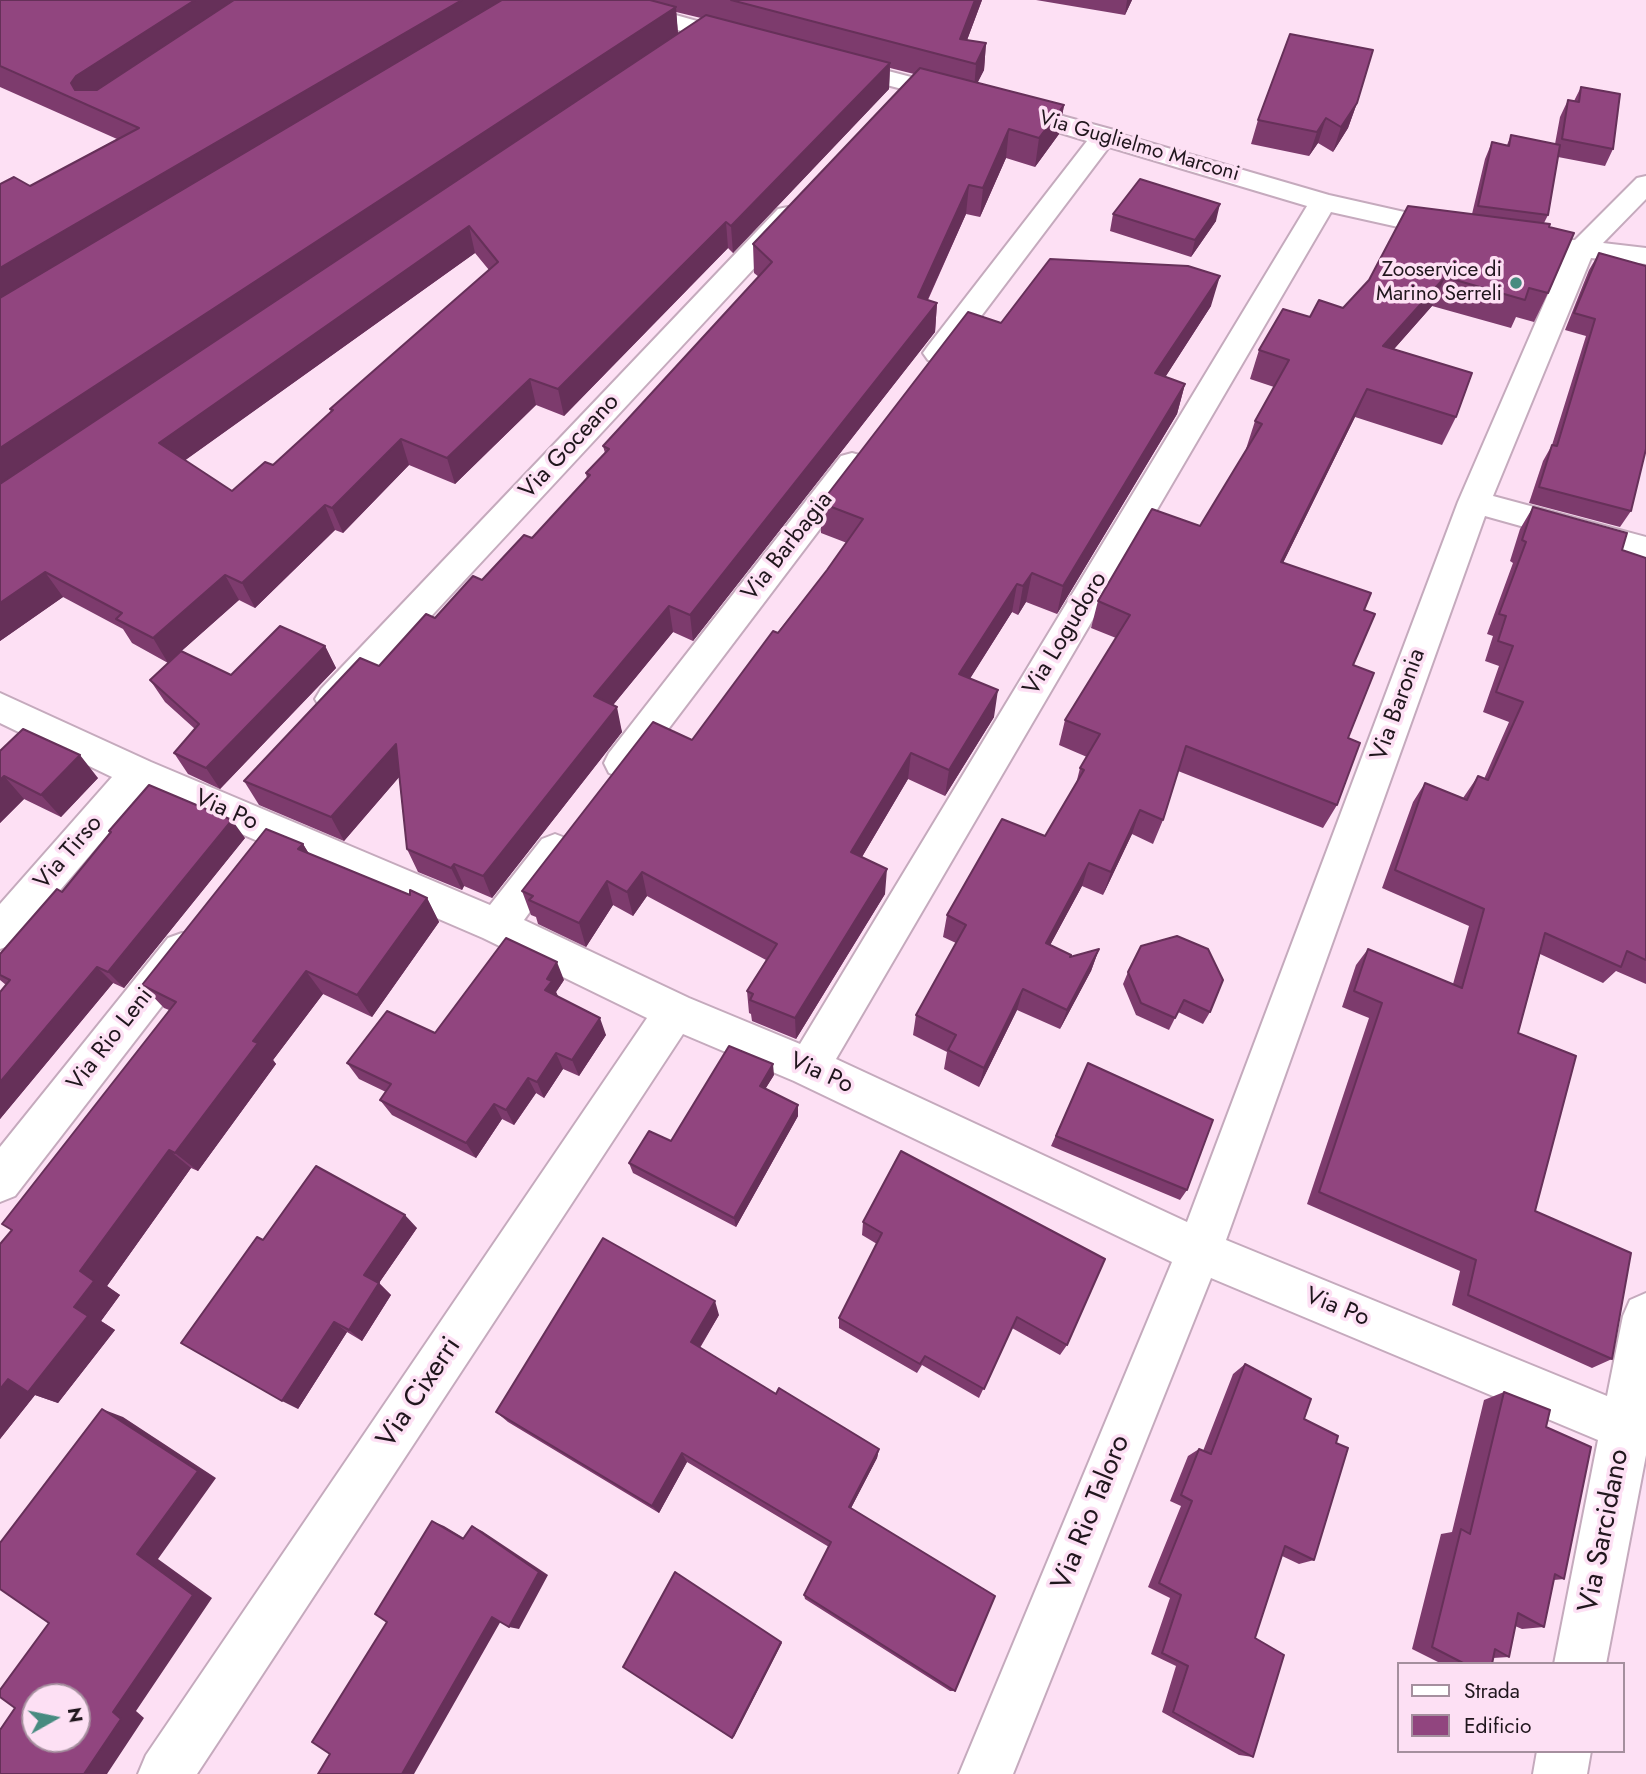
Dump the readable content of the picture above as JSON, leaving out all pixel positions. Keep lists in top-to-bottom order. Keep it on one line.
{"streets":{"street":["Via Guglielmo Marconi","Via Goceano","Via Barbagia","Via Logudoro","Via Baronia","Via Po","Via Tirso","Via Rio Leni","Via Cixerri","Via Rio Taloro","Via Sarcidano"]},"crossings":[["Via Guglielmo Marconi","Via Logudoro"],["Via Logudoro","Via Po"],["Via Baronia","Via Po"],["Via Baronia","Via Rio Taloro"],["Via Po","Via Tirso"],["Via Po","Via Cixerri"],["Via Po","Via Rio Taloro"],["Via Po","Via Sarcidano"]],"places":["Zooservice di Marino Serreli"],"legend":["Strada","Edificio"],"north":"right"}
